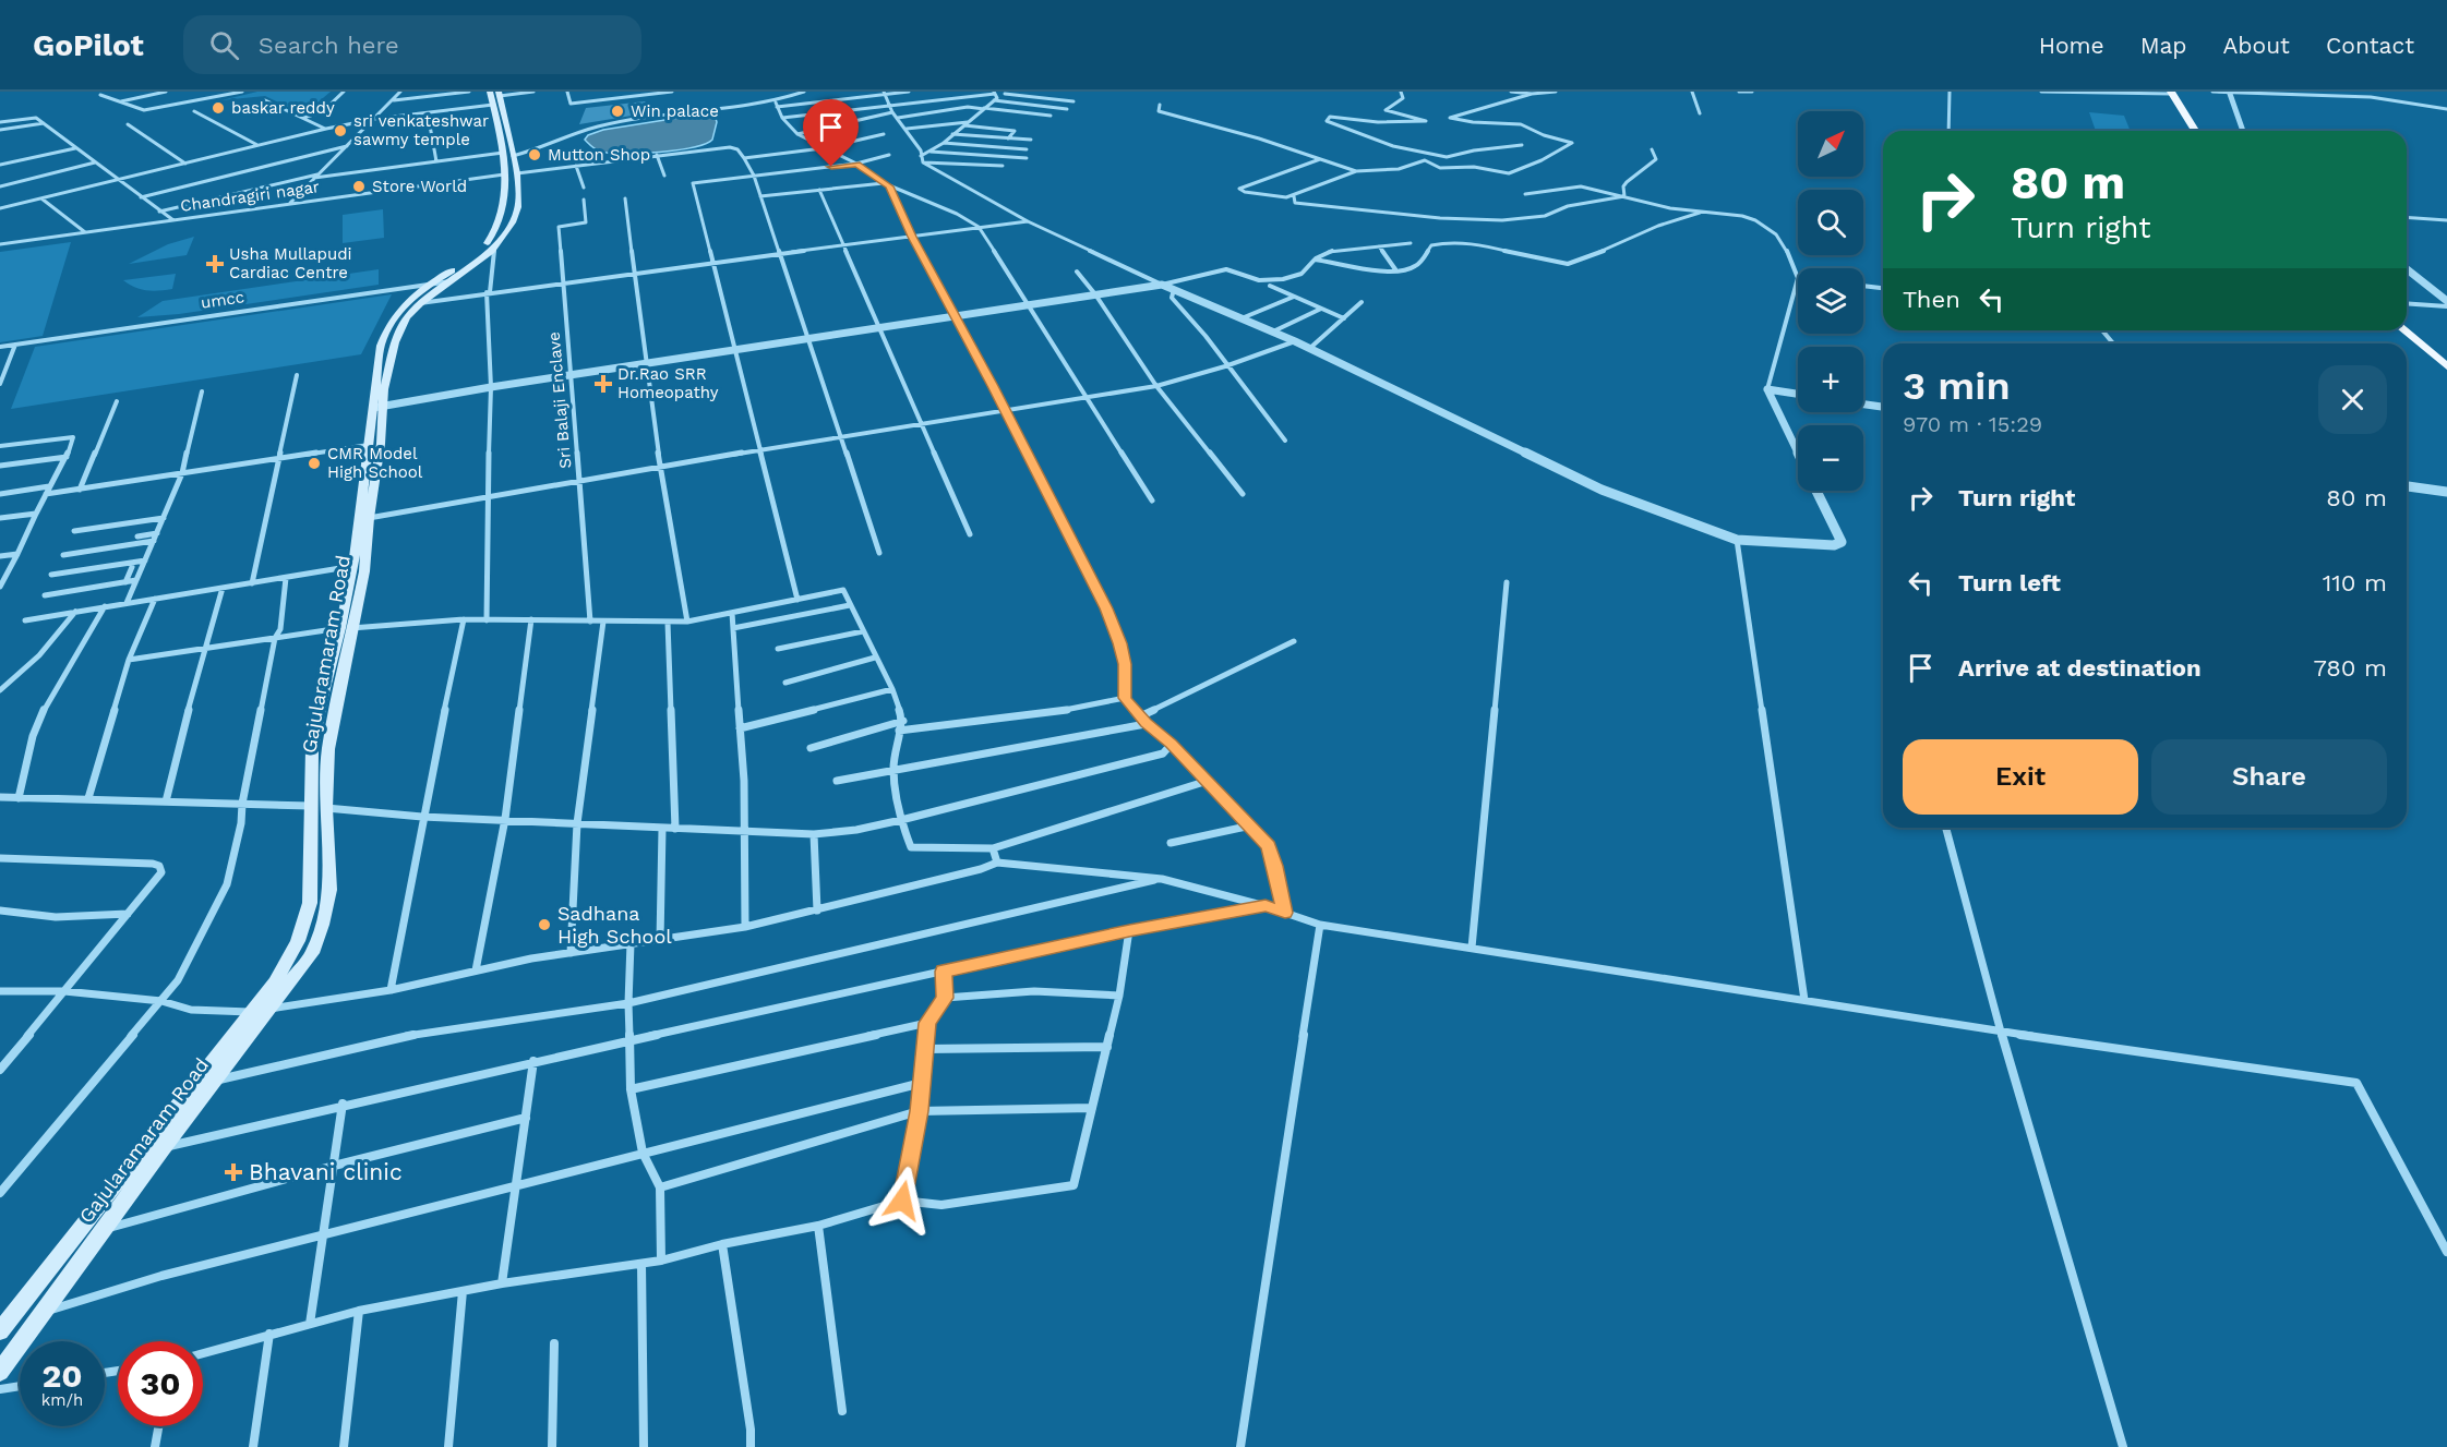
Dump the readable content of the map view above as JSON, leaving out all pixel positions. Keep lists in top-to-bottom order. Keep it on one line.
{"streets":{"main road":["Gajularamaram Road"],"street":["Chandragiri nagar","umcc","Sri Balaji Enclave"]},"crossings":[["Chandragiri nagar","Gajularamaram Road"],["umcc","Gajularamaram Road"]],"places":{"other":["baskar reddy","Win palace","sri venkateshwar sawmy temple","Mutton Shop","Store World","CMR Model High School","Sadhana High School"],"health":["Usha Mullapudi Cardiac Centre","Dr.Rao SRR Homeopathy","Bhavani clinic"]},"north":"top right","page":{"header":"GoPilot","search":"Search here","nav":["Home","Map","About","Contact"],"map_buttons":["+","−"],"turn":["80 m","Turn right"],"then":"Then","heading":["3 min","970 m · 15:29"],"list":[{"name":"Turn right","value":"80 m"},{"name":"Turn left","value":"110 m"},{"name":"Arrive at destination","value":"780 m"}],"buttons":["Exit","Share"],"speed":"20 km/h","limit":"30"}}
